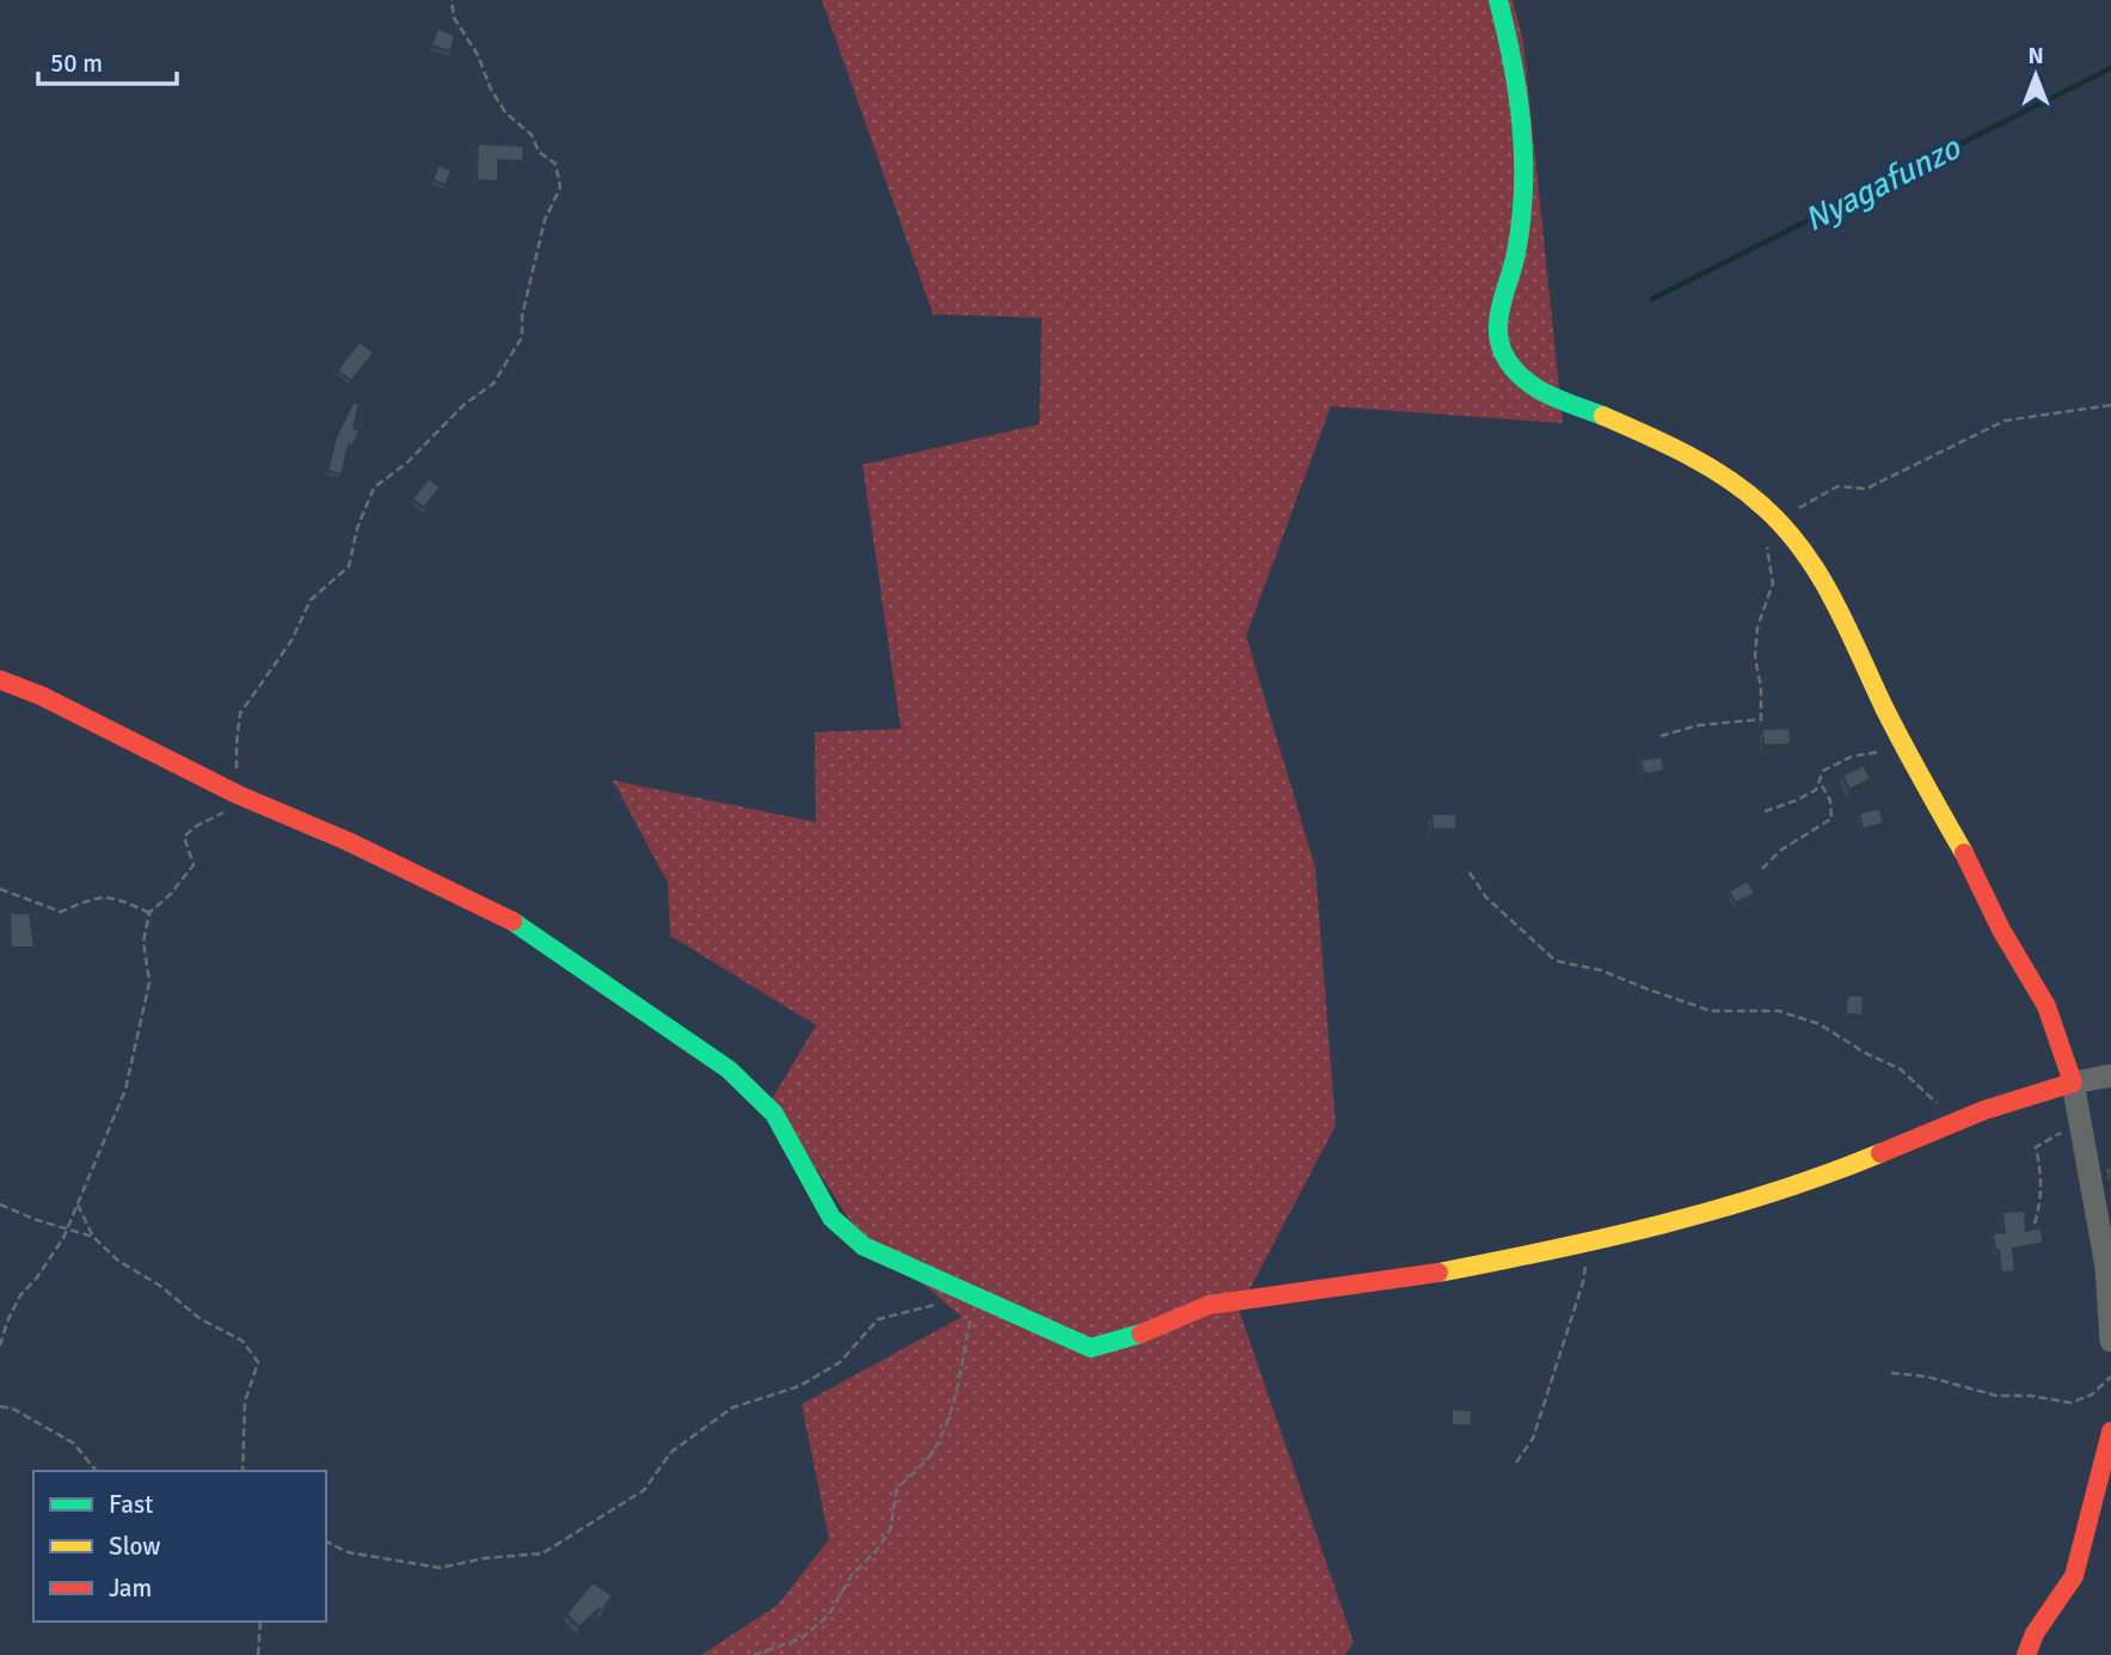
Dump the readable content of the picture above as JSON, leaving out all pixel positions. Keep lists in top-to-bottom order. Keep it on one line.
{"water":["Nyagafunzo"],"legend":["Fast","Slow","Jam"],"scale_bar":"50 m","north":"top"}
